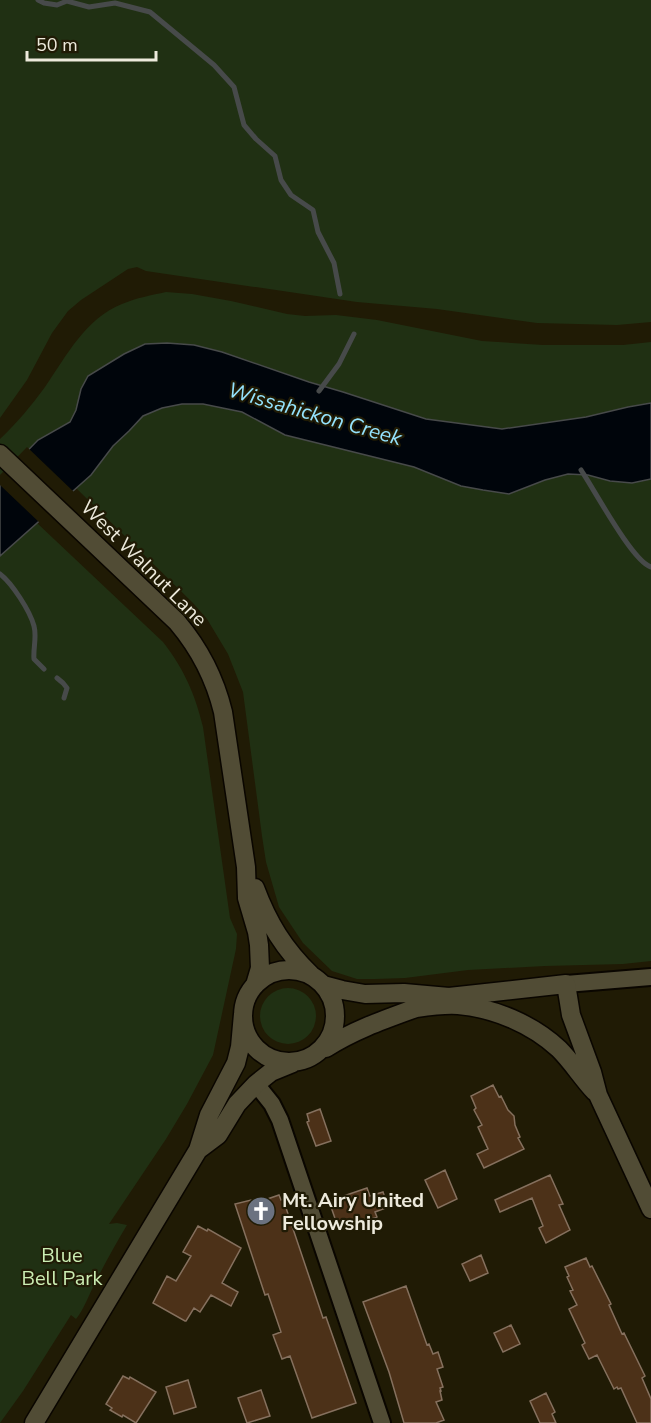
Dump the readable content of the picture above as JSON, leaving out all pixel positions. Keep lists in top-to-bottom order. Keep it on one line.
{"streets":{"street":["West Walnut Lane"]},"water":["Wissahickon Creek"],"parks":["Blue Bell Park"],"places":{"church":["Mt. Airy United Fellowship"]},"scale_bar":"50 m"}
